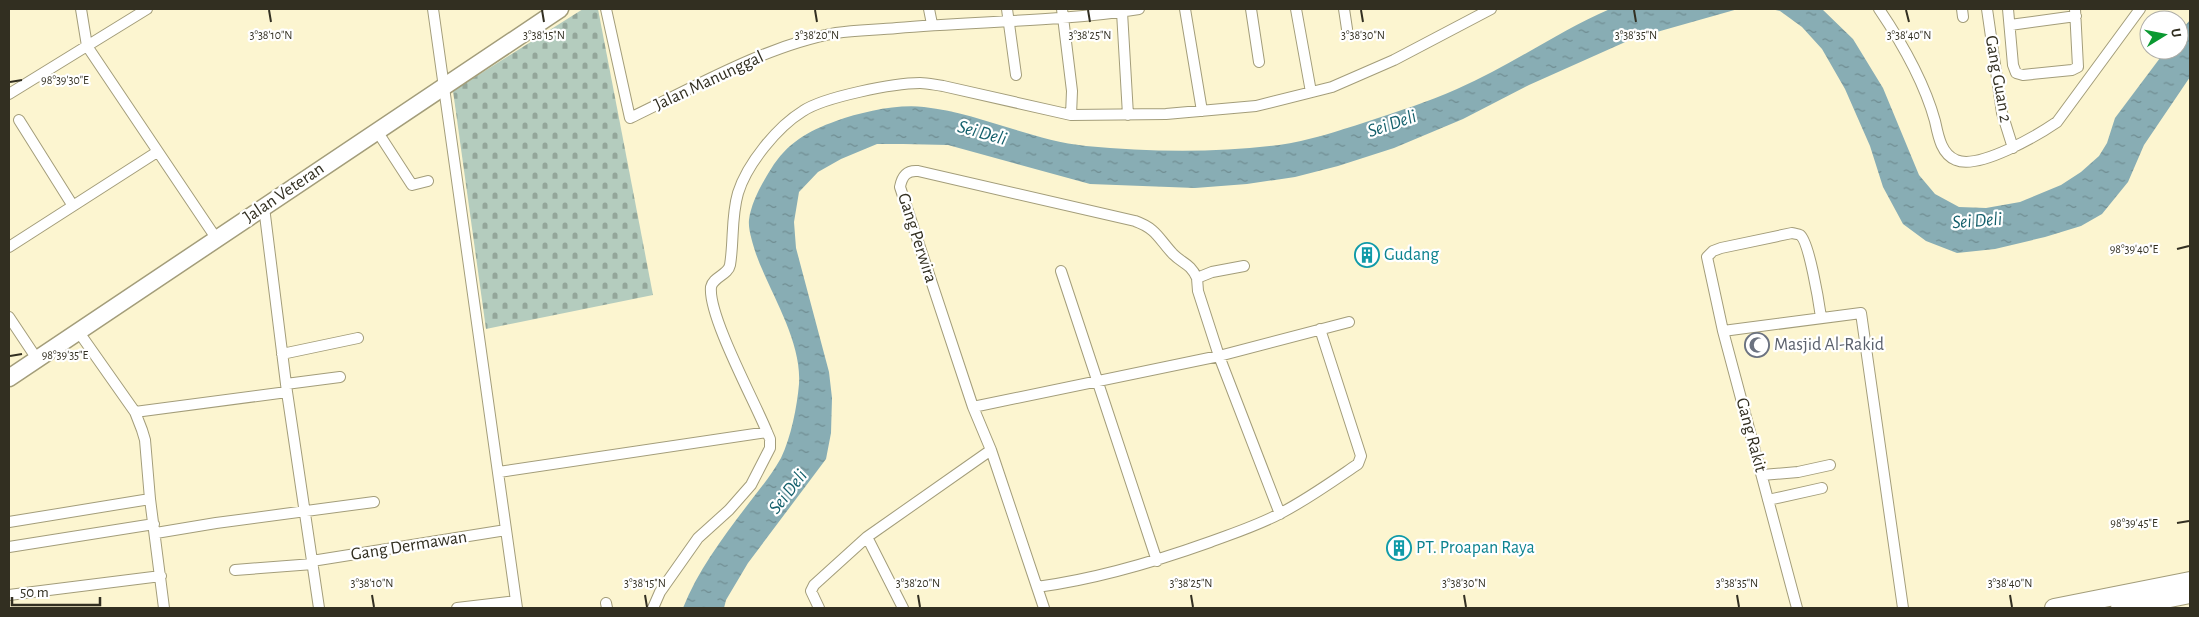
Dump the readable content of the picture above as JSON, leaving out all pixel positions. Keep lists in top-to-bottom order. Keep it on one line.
{"streets":{"main road":["Jalan Veteran"],"street":["Gang Guan 2","Jalan Manunggal","Gang Perwira","Gang Rakit","Gang Dermawan"]},"water":["Sei Deli"],"places":{"building":["Gudang","PT. Proapan Raya"],"mosque":["Masjid Al-Rakid"]},"scale_bar":"50 m","north":"right","coordinates":["3°38'25\"N","3°38'10\"N","3°38'15\"N","3°38'20\"N","3°38'30\"N","3°38'35\"N","3°38'40\"N","98°39'30\"E","98°39'40\"E","98°39'35\"E","98°39'45\"E"]}
